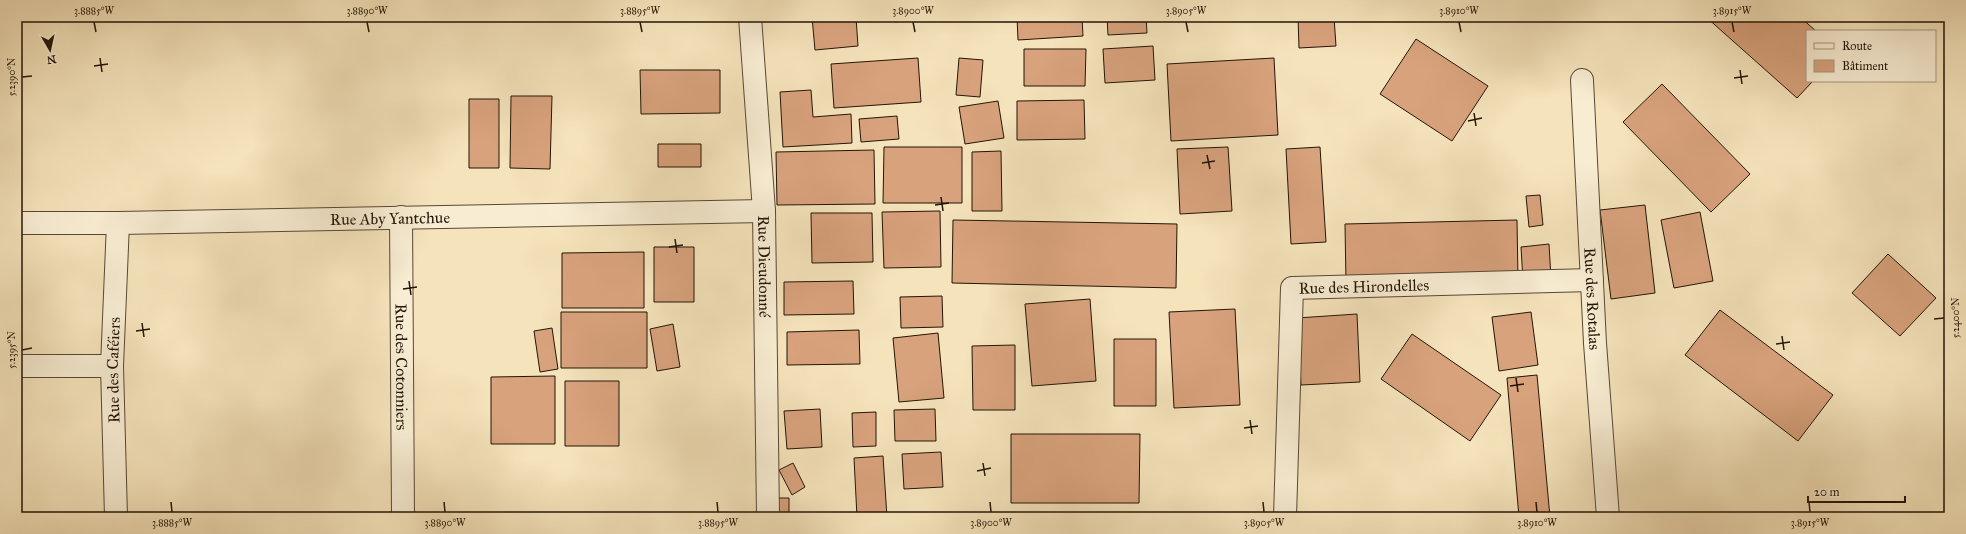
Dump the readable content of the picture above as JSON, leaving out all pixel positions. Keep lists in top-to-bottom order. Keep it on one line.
{"streets":{"street":["Rue Aby Yantchue","Rue Dieudonné","Rue des Hirondelles","Rue des Rotalas","Rue des Cotonniers","Rue des Caféiers"]},"crossings":[["Rue Aby Yantchue","Rue Dieudonné"],["Rue Aby Yantchue","Rue des Cotonniers"],["Rue Aby Yantchue","Rue des Caféiers"],["Rue des Hirondelles","Rue des Rotalas"]],"legend":["Route","Bâtiment"],"scale_bar":"20 m","north":"bottom","coordinates":["3.8885°W","3.8890°W","3.8895°W","3.8900°W","3.8905°W","3.8910°W","3.8915°W","5.2390°N","5.2400°N","5.2395°N"]}
